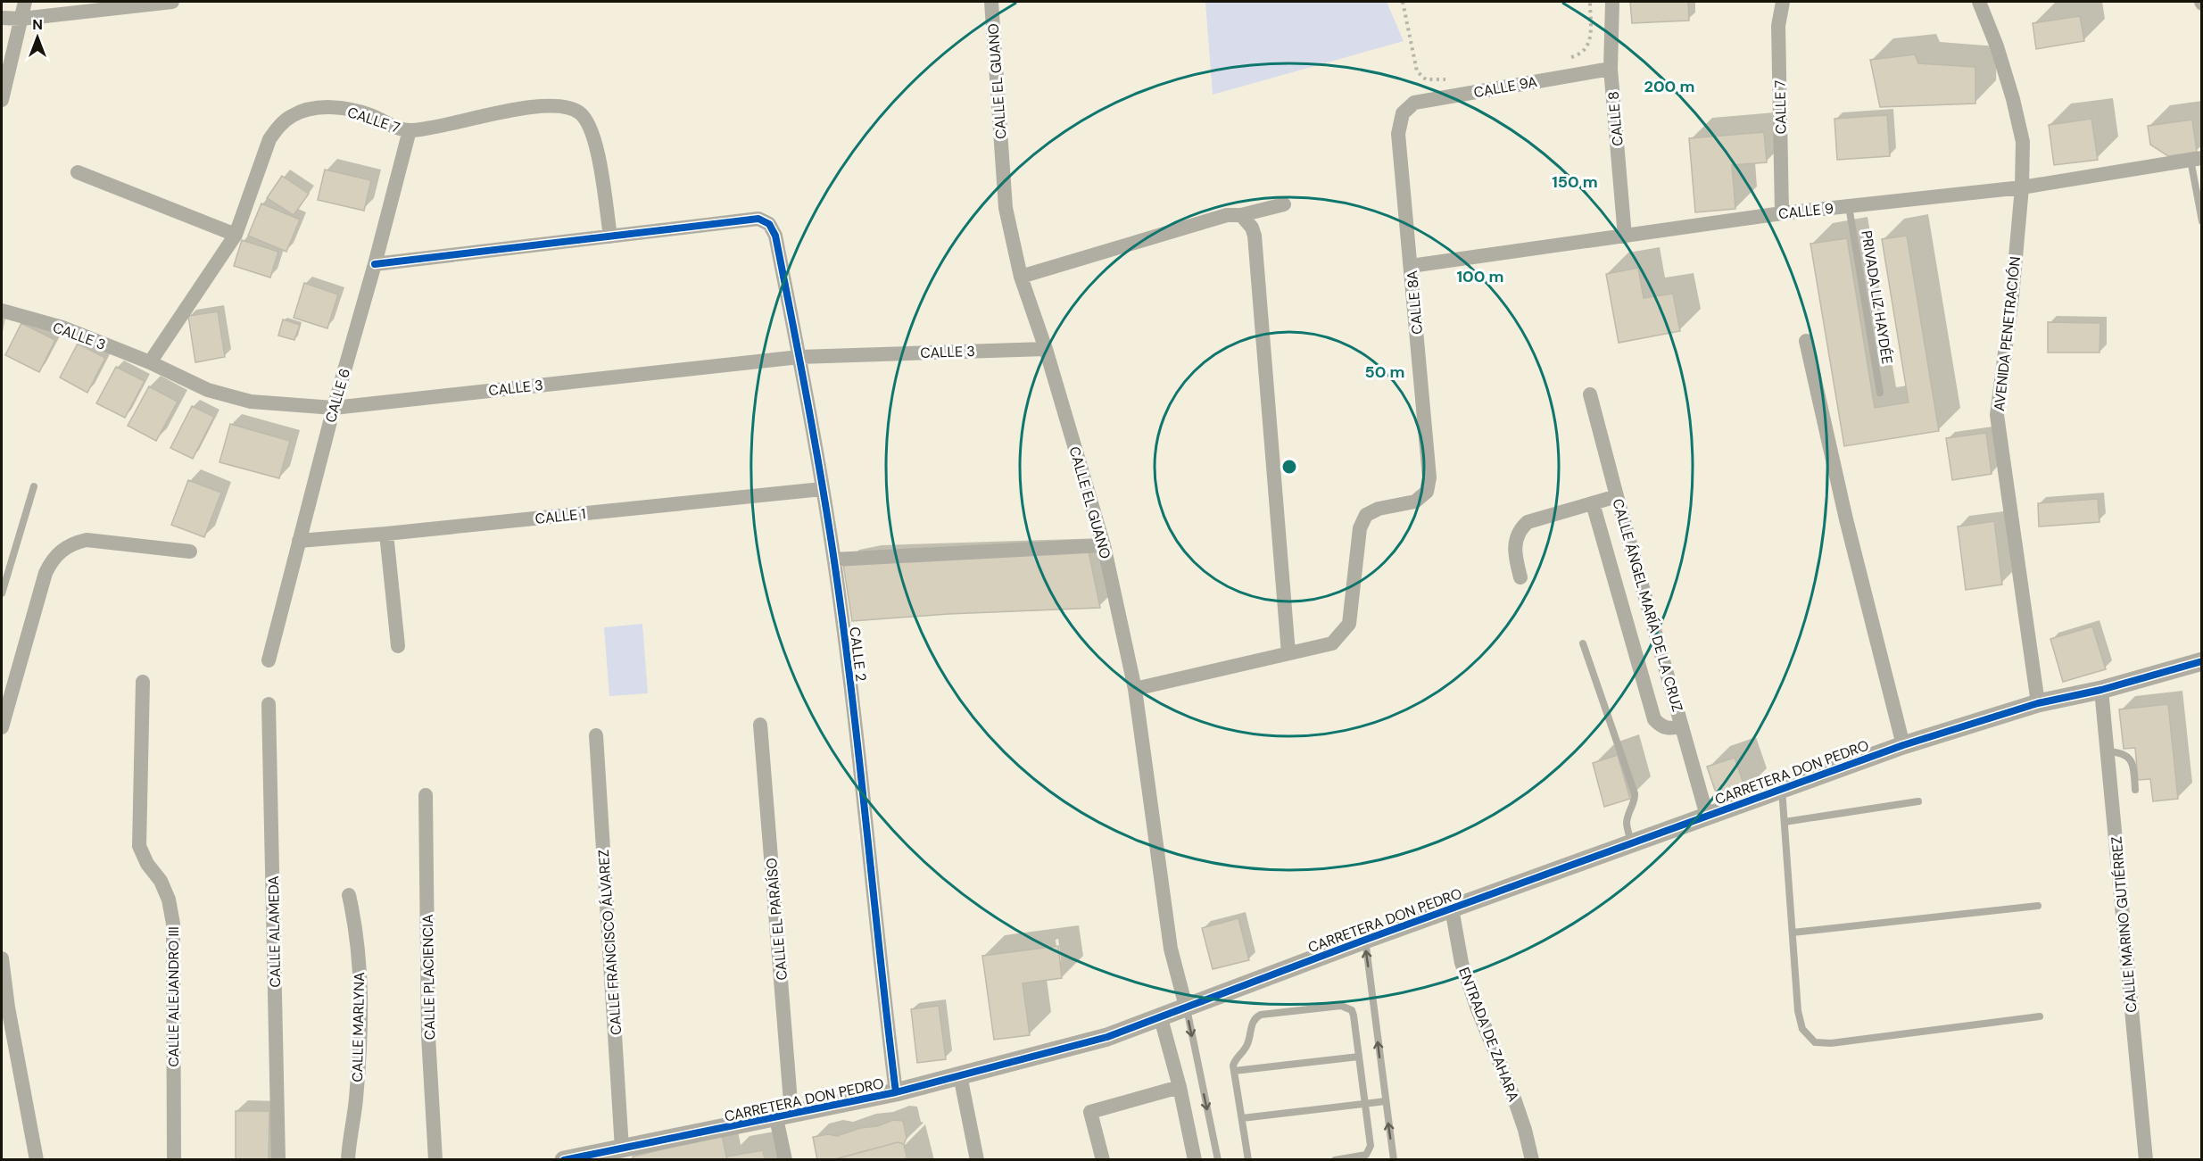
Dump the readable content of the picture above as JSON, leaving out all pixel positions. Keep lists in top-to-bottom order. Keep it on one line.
{"streets":{"street":["CALLE EL GUANO","CALLE 9A","CALLE 7","CALLE 8","CALLE 9","CALLE 8A","AVENIDA PENETRACIÓN","CALLE 3","CALLE 6","CALLE 1","CALLE ÁNGEL MARÍA DE LA CRUZ","CALLE 2","CARRETERA DON PEDRO","CALLE EL PARAÍSO","CALLE MARINO GUTIÉRREZ","CALLE ALAMEDA","CALLE FRANCISCO ÁLVAREZ","CALLE PLACIENCIA","CALLE ALEJANDRO III","CALLE MARLYNA","ENTRADA DE ZAHARA"],"lane":["PRIVADA LIZ HAYDÉE"]},"crossings":[["CALLE EL GUANO","CALLE 3"],["CALLE EL GUANO","CARRETERA DON PEDRO"],["CALLE 9A","CALLE 8"],["CALLE 9A","CALLE 8A"],["CALLE 7","CALLE 9"],["CALLE 7","CALLE 3"],["CALLE 7","CALLE 6"],["CALLE 7","CALLE 2"],["CALLE 8","CALLE 9"],["CALLE 9","PRIVADA LIZ HAYDÉE"],["CALLE 9","CALLE 8A"],["CALLE 9","AVENIDA PENETRACIÓN"],["AVENIDA PENETRACIÓN","CARRETERA DON PEDRO"],["CALLE 3","CALLE 6"],["CALLE 3","CALLE 2"],["CALLE 6","CALLE 1"],["CALLE 1","CALLE 2"],["CALLE ÁNGEL MARÍA DE LA CRUZ","CARRETERA DON PEDRO"],["CALLE 2","CARRETERA DON PEDRO"],["CARRETERA DON PEDRO","CALLE EL PARAÍSO"],["CARRETERA DON PEDRO","CALLE MARINO GUTIÉRREZ"],["CARRETERA DON PEDRO","CALLE FRANCISCO ÁLVAREZ"],["CARRETERA DON PEDRO","ENTRADA DE ZAHARA"]],"north":"top","rings":["200 m","150 m","100 m","50 m"]}
